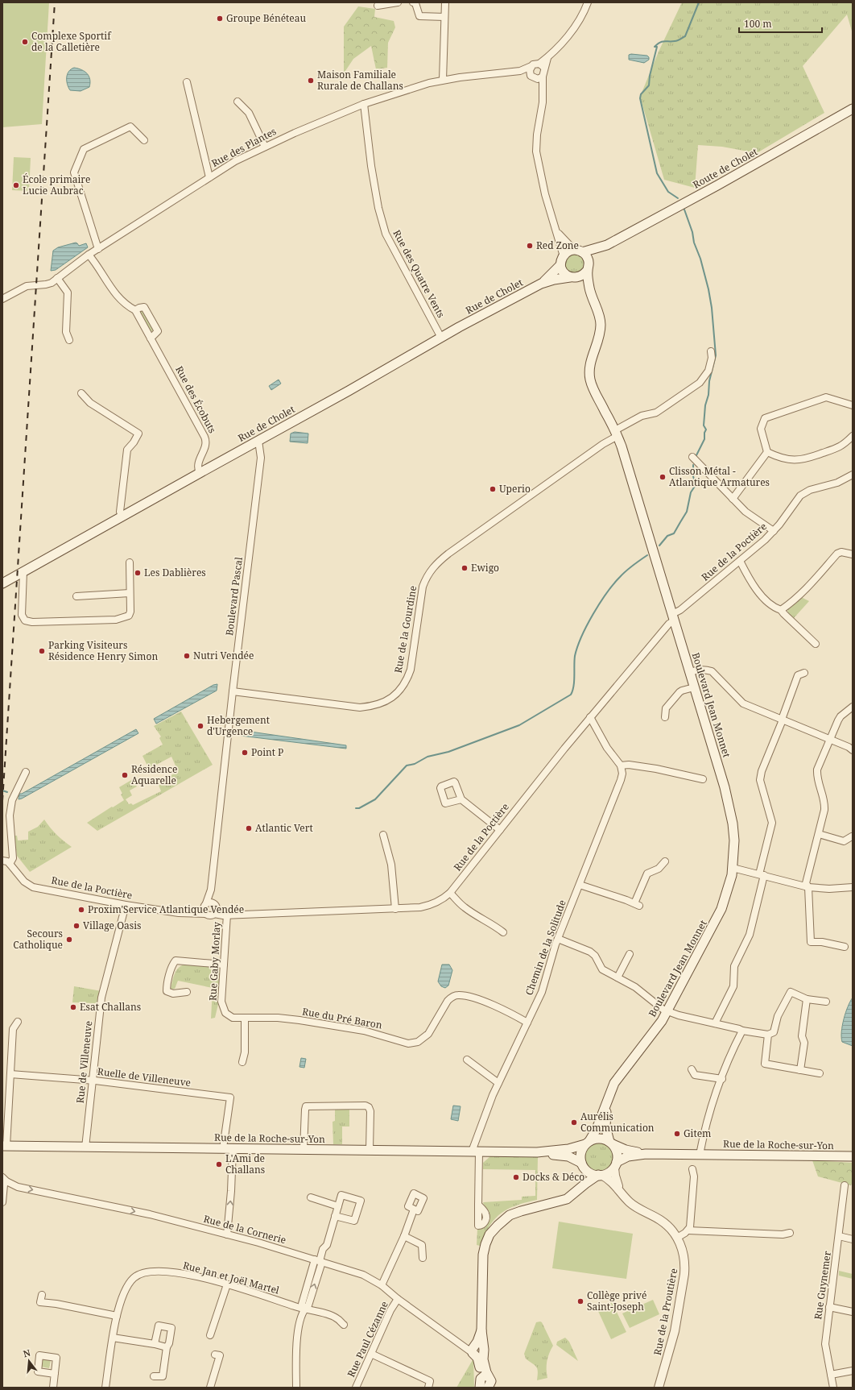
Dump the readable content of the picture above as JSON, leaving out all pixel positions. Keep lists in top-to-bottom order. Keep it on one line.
{"streets":{"main road":["Route de Cholet","Rue de Cholet","Boulevard Jean Monnet","Rue de la Roche-sur-Yon"],"street":["Rue des Plantes","Rue des Quatre Vents","Rue des Écobuts","Rue de la Poctière","Boulevard Pascal","Rue de la Gourdine","Chemin de la Solitude","Rue Gaby Morlay","Rue du Pré Baron","Rue de Villeneuve","Ruelle de Villeneuve","Rue de la Cornerie","Rue Jan et Joël Martel","Rue Guynemer","Rue de la Proutière","Rue Paul Cézanne"]},"crossings":[["Rue des Plantes","Rue des Quatre Vents"],["Rue des Plantes","Rue des Écobuts"],["Route de Cholet","Rue de Cholet"],["Rue des Quatre Vents","Rue de Cholet"],["Rue de Cholet","Rue des Écobuts"],["Rue de Cholet","Boulevard Pascal"],["Rue de la Poctière","Boulevard Pascal"],["Rue de la Poctière","Boulevard Jean Monnet"],["Rue de la Poctière","Rue Gaby Morlay"],["Rue de la Poctière","Rue de Villeneuve"],["Boulevard Pascal","Rue de la Gourdine"],["Rue de la Gourdine","Boulevard Jean Monnet"],["Boulevard Jean Monnet","Rue de la Roche-sur-Yon"],["Boulevard Jean Monnet","Rue de la Proutière"],["Chemin de la Solitude","Rue du Pré Baron"],["Chemin de la Solitude","Rue de la Roche-sur-Yon"],["Rue Gaby Morlay","Rue du Pré Baron"],["Rue de Villeneuve","Ruelle de Villeneuve"],["Rue de Villeneuve","Rue de la Roche-sur-Yon"],["Rue de la Roche-sur-Yon","Rue de la Proutière"],["Rue de la Cornerie","Rue Paul Cézanne"]],"one_way":["Rue de la Cornerie"],"places":["Groupe Bénéteau","Complexe Sportif de la Calletière","Maison Familiale Rurale de Challans","École primaire Lucie Aubrac","Red Zone","Clisson Métal - Atlantique Armatures","Uperio","Ewigo","Les Dablières","Parking Visiteurs Résidence Henry Simon","Nutri Vendée","Hebergement d'Urgence","Point P","Résidence Aquarelle","Atlantic Vert","Proxim'Service Atlantique Vendée","Village Oasis","Secours Catholique","Esat Challans","Aurélis Communication","Gitem","L'Ami de Challans","Docks & Déco","Collège privé Saint-Joseph"],"scale_bar":"100 m","north":"top"}
